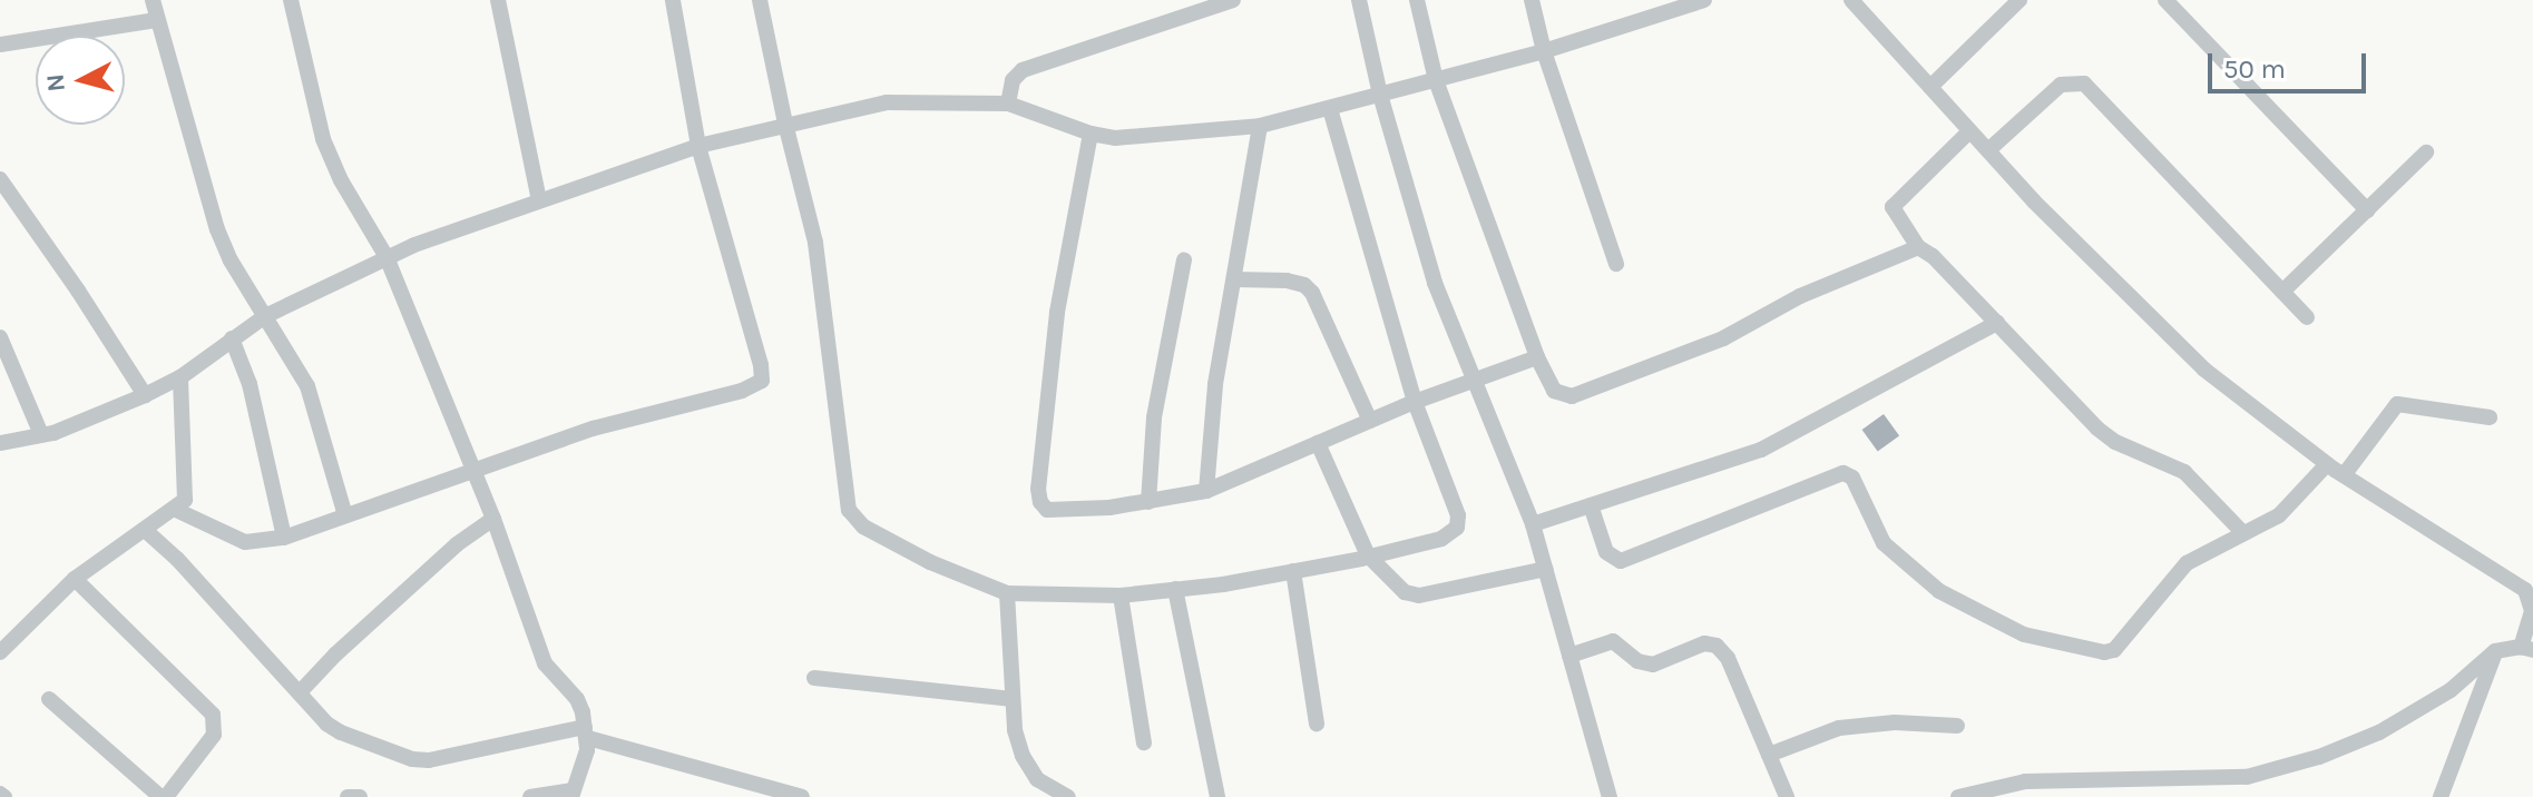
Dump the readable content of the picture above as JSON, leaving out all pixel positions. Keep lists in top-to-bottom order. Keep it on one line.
{"scale_bar":"50 m","north":"left"}
